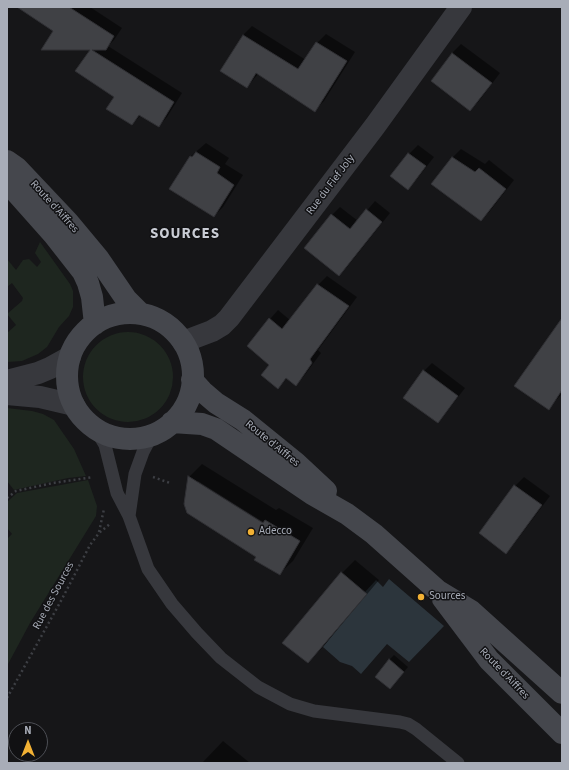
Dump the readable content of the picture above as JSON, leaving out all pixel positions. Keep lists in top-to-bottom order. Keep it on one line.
{"streets":{"main road":["Route d'Aiffres"],"street":["Rue du Fief Joly"],"path":["Rue des Sources"]},"crossings":[["Rue du Fief Joly","Route d'Aiffres"]],"districts":["SOURCES"],"places":["Adecco","Sources"],"north":"top"}
